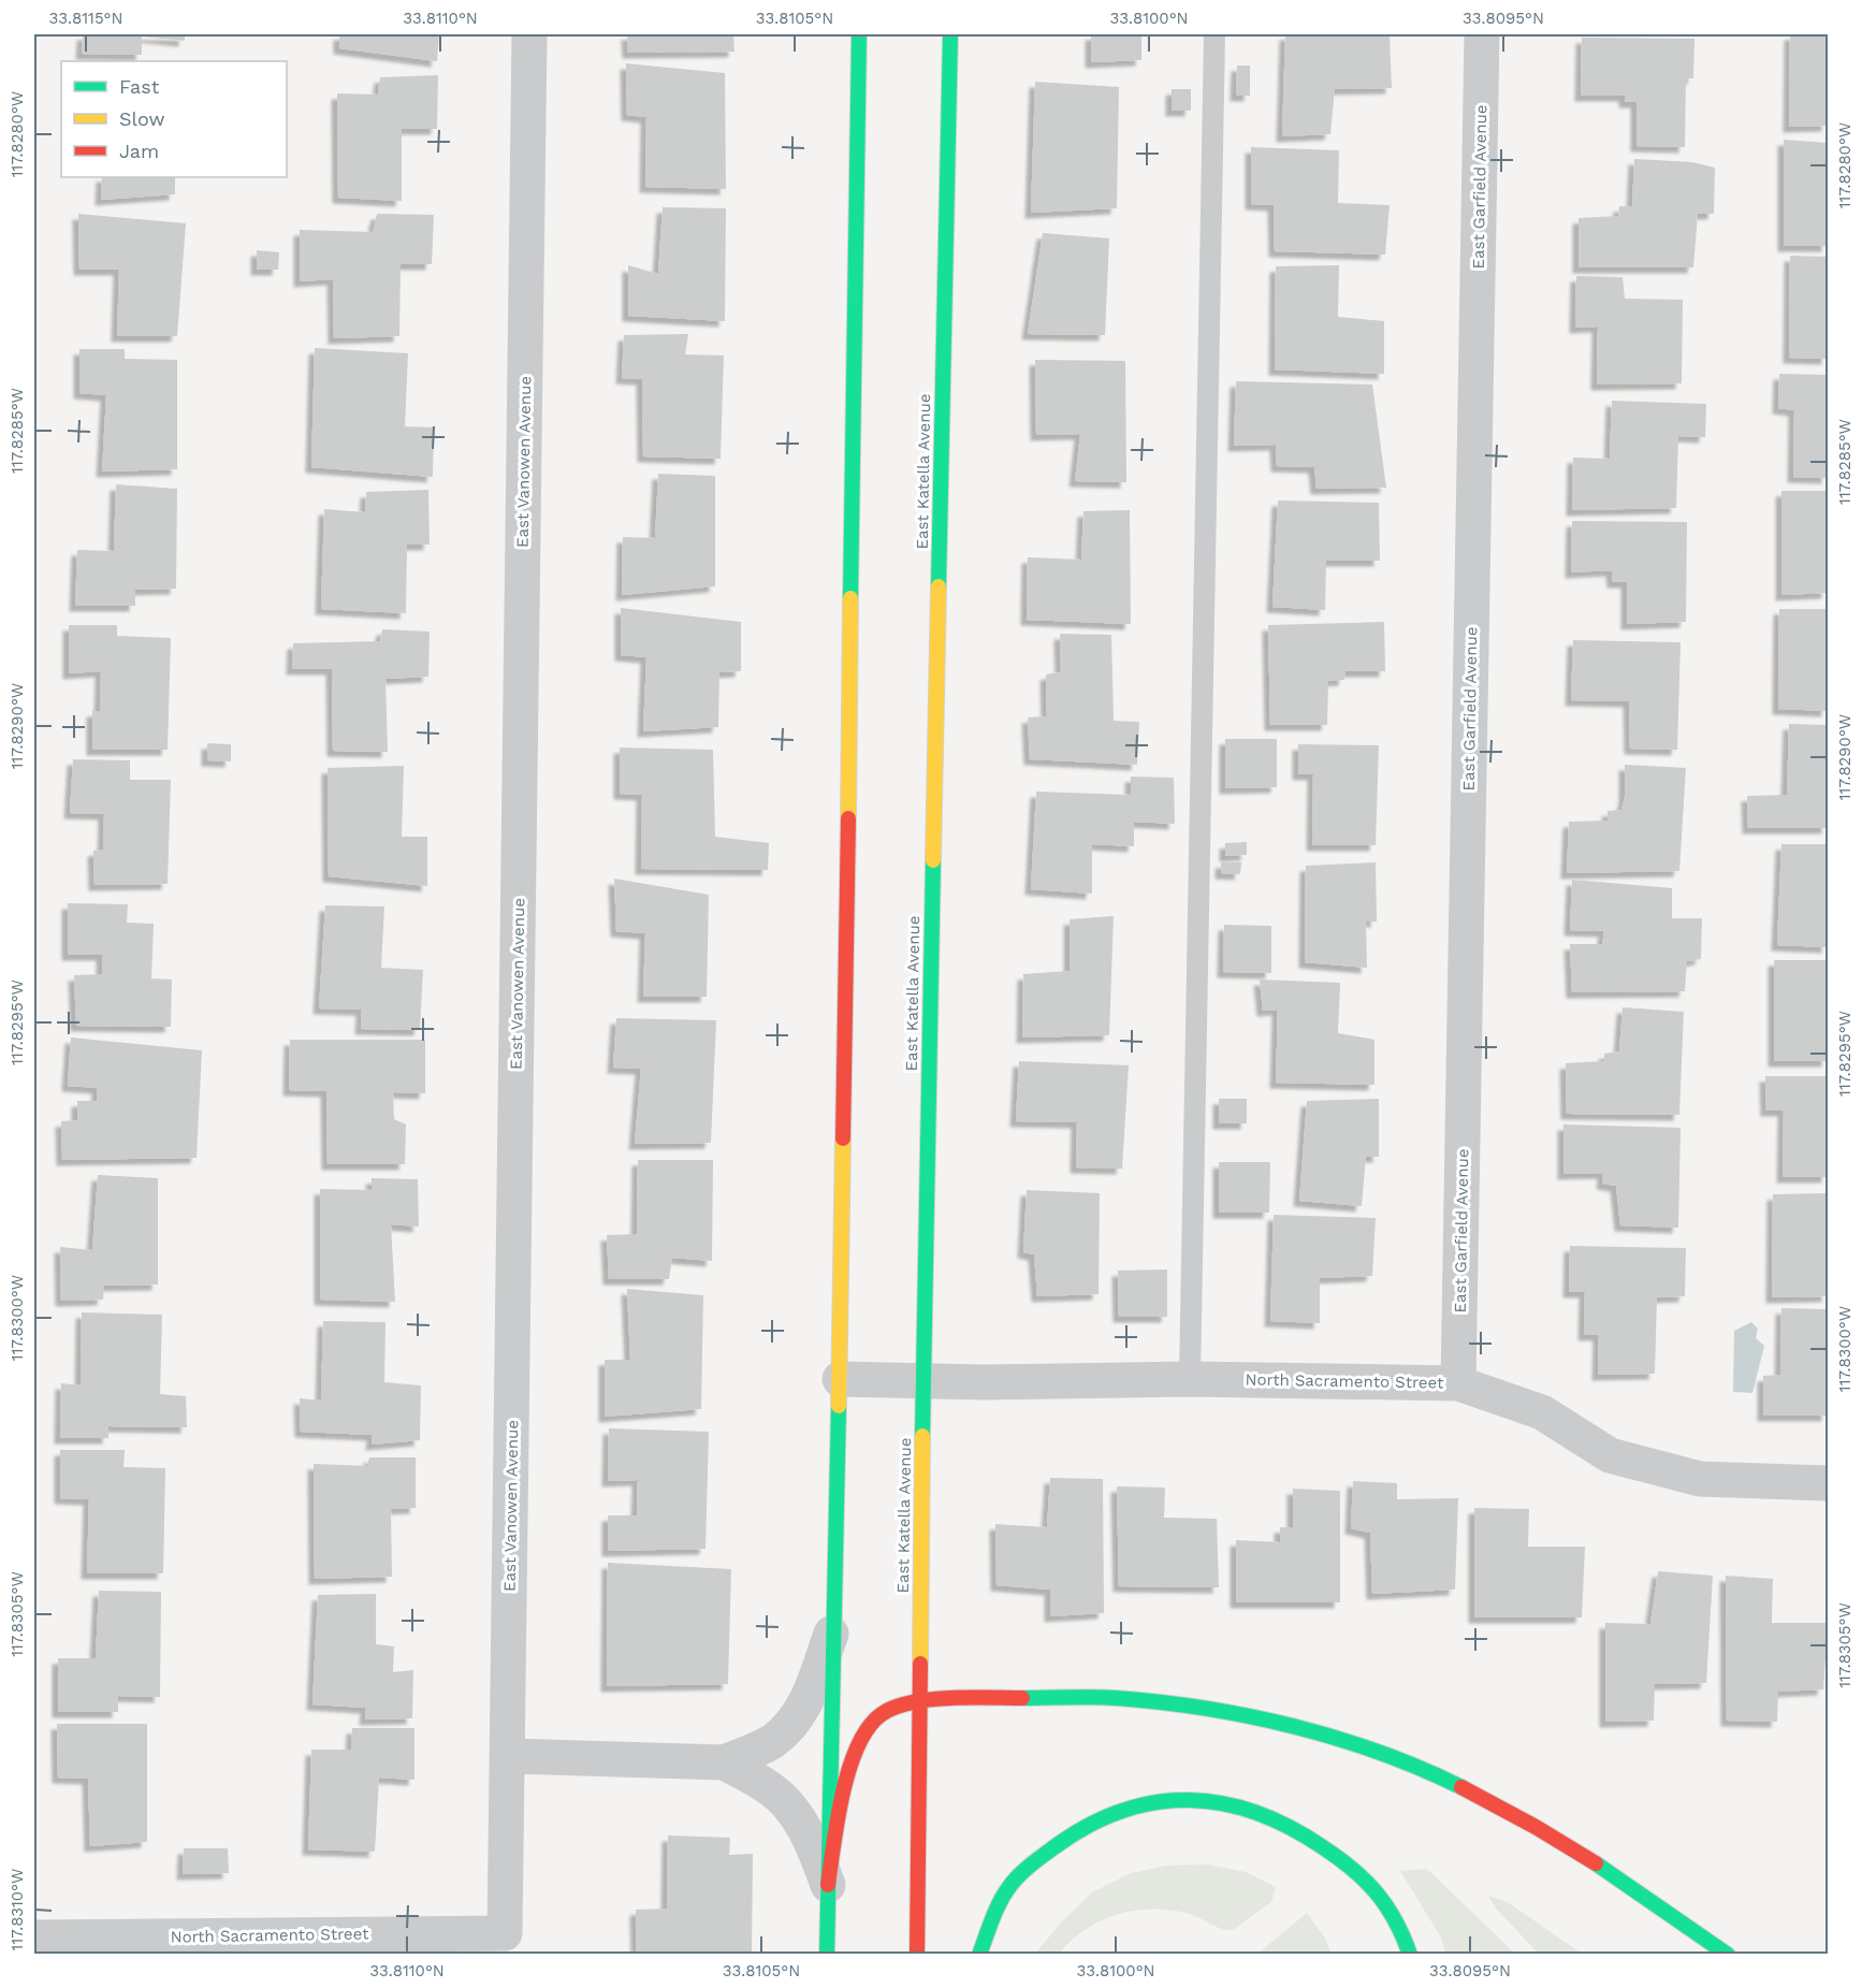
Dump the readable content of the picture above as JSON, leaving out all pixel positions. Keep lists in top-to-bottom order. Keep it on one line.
{"streets":{"main road":["East Katella Avenue"],"street":["East Garfield Avenue","East Vanowen Avenue","North Sacramento Street"]},"crossings":[["East Garfield Avenue","North Sacramento Street"],["East Vanowen Avenue","North Sacramento Street"],["East Katella Avenue","North Sacramento Street"]],"legend":["Fast","Slow","Jam"],"coordinates":["33.8115°N","33.8110°N","33.8105°N","33.8100°N","33.8095°N","117.8280°W","117.8285°W","117.8290°W","117.8295°W","117.8300°W","117.8305°W","117.8310°W"]}
